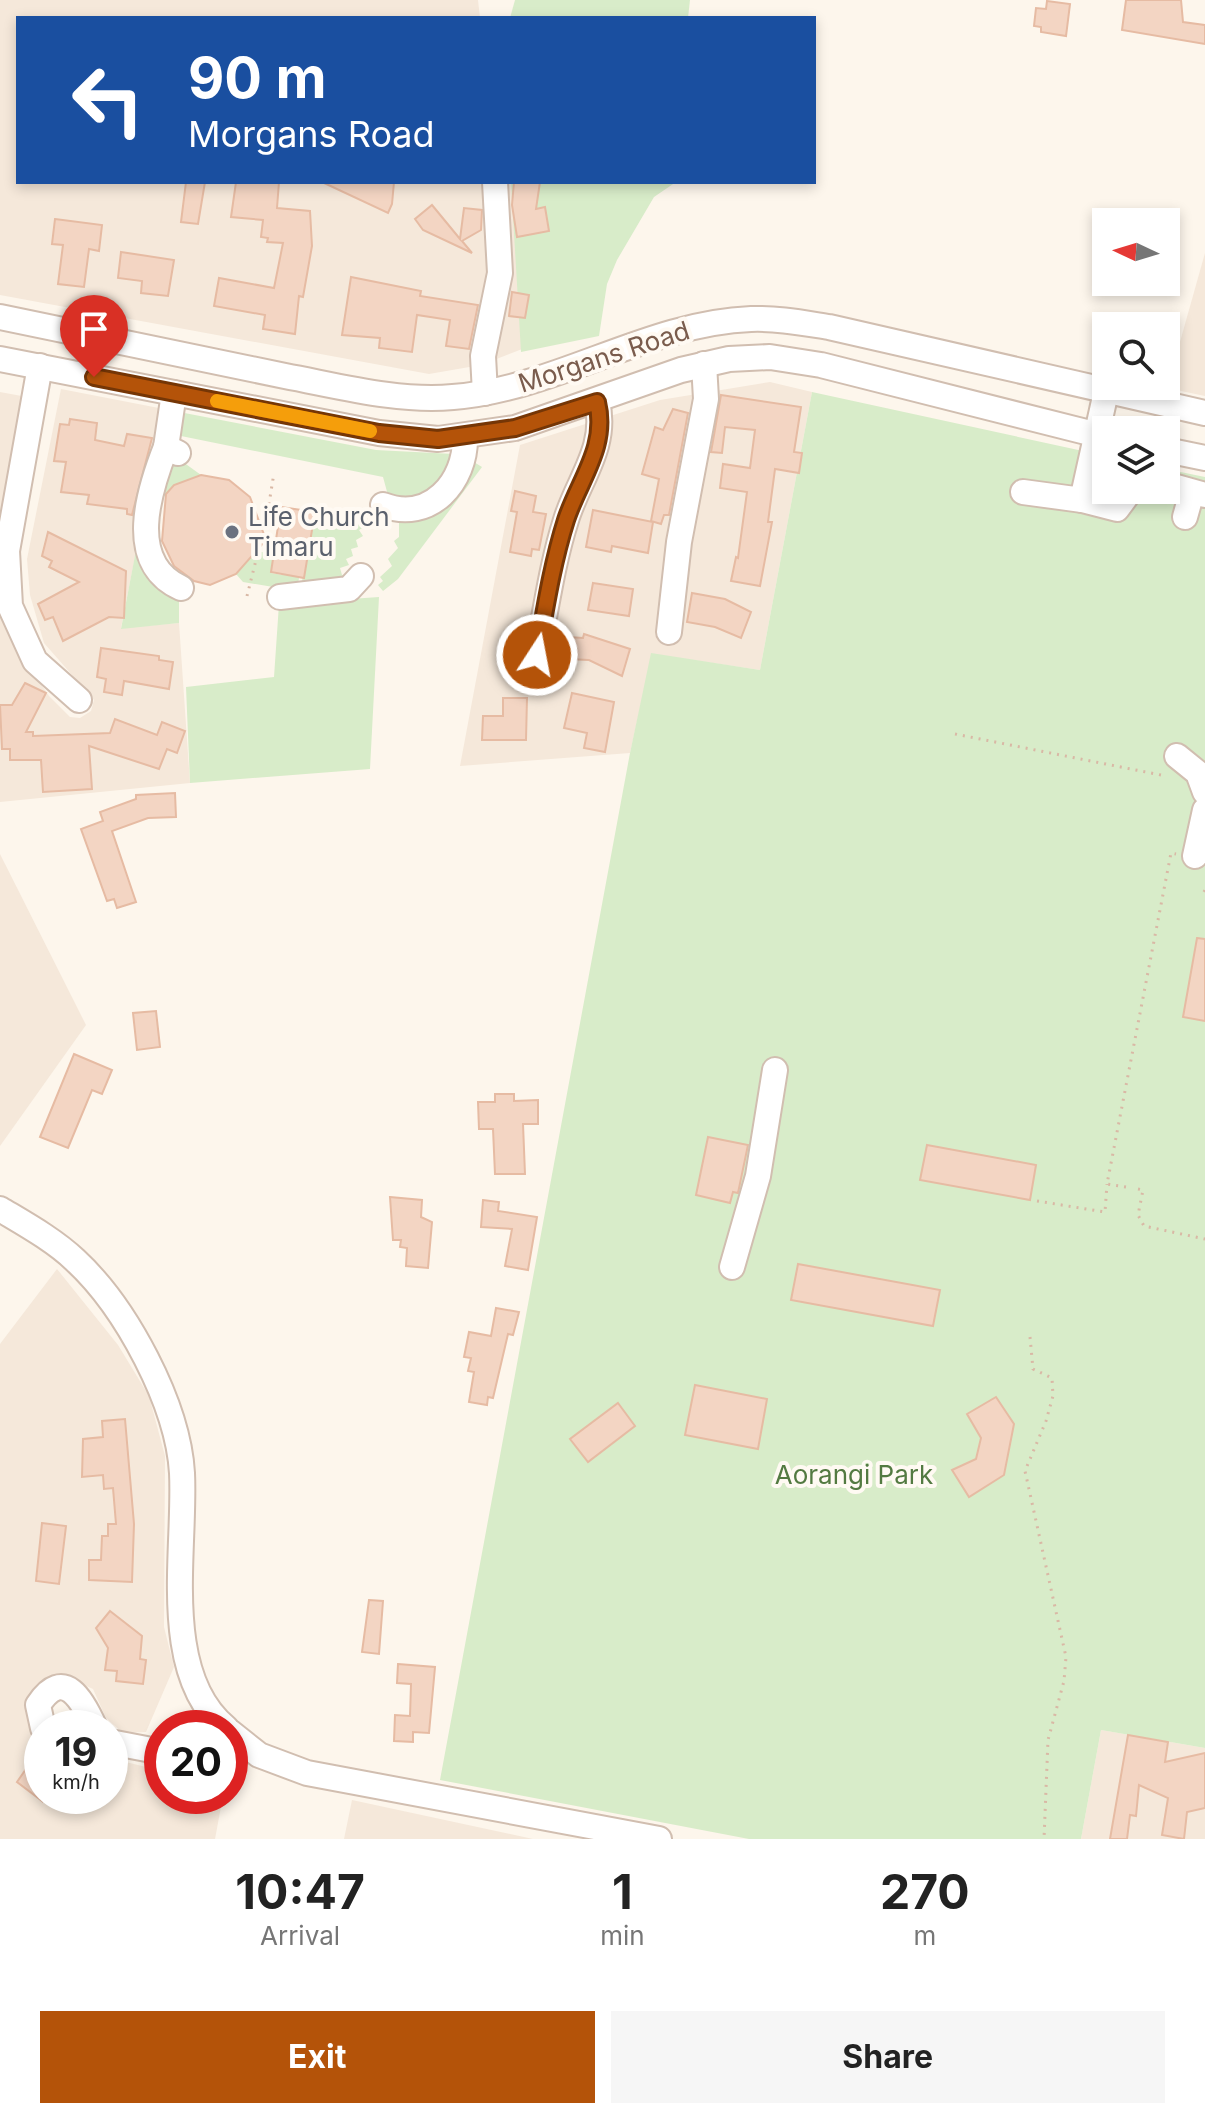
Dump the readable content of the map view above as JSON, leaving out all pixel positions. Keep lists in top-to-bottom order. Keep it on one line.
{"streets":{"street":["Morgans Road"]},"parks":["Aorangi Park"],"places":["Life Church Timaru"],"north":"left","page":{"turn":["90 m","Morgans Road"],"speed":"19 km/h","limit":"20","eta":["10:47","Arrival","1","min","270","m"],"buttons":["Exit","Share"]}}
